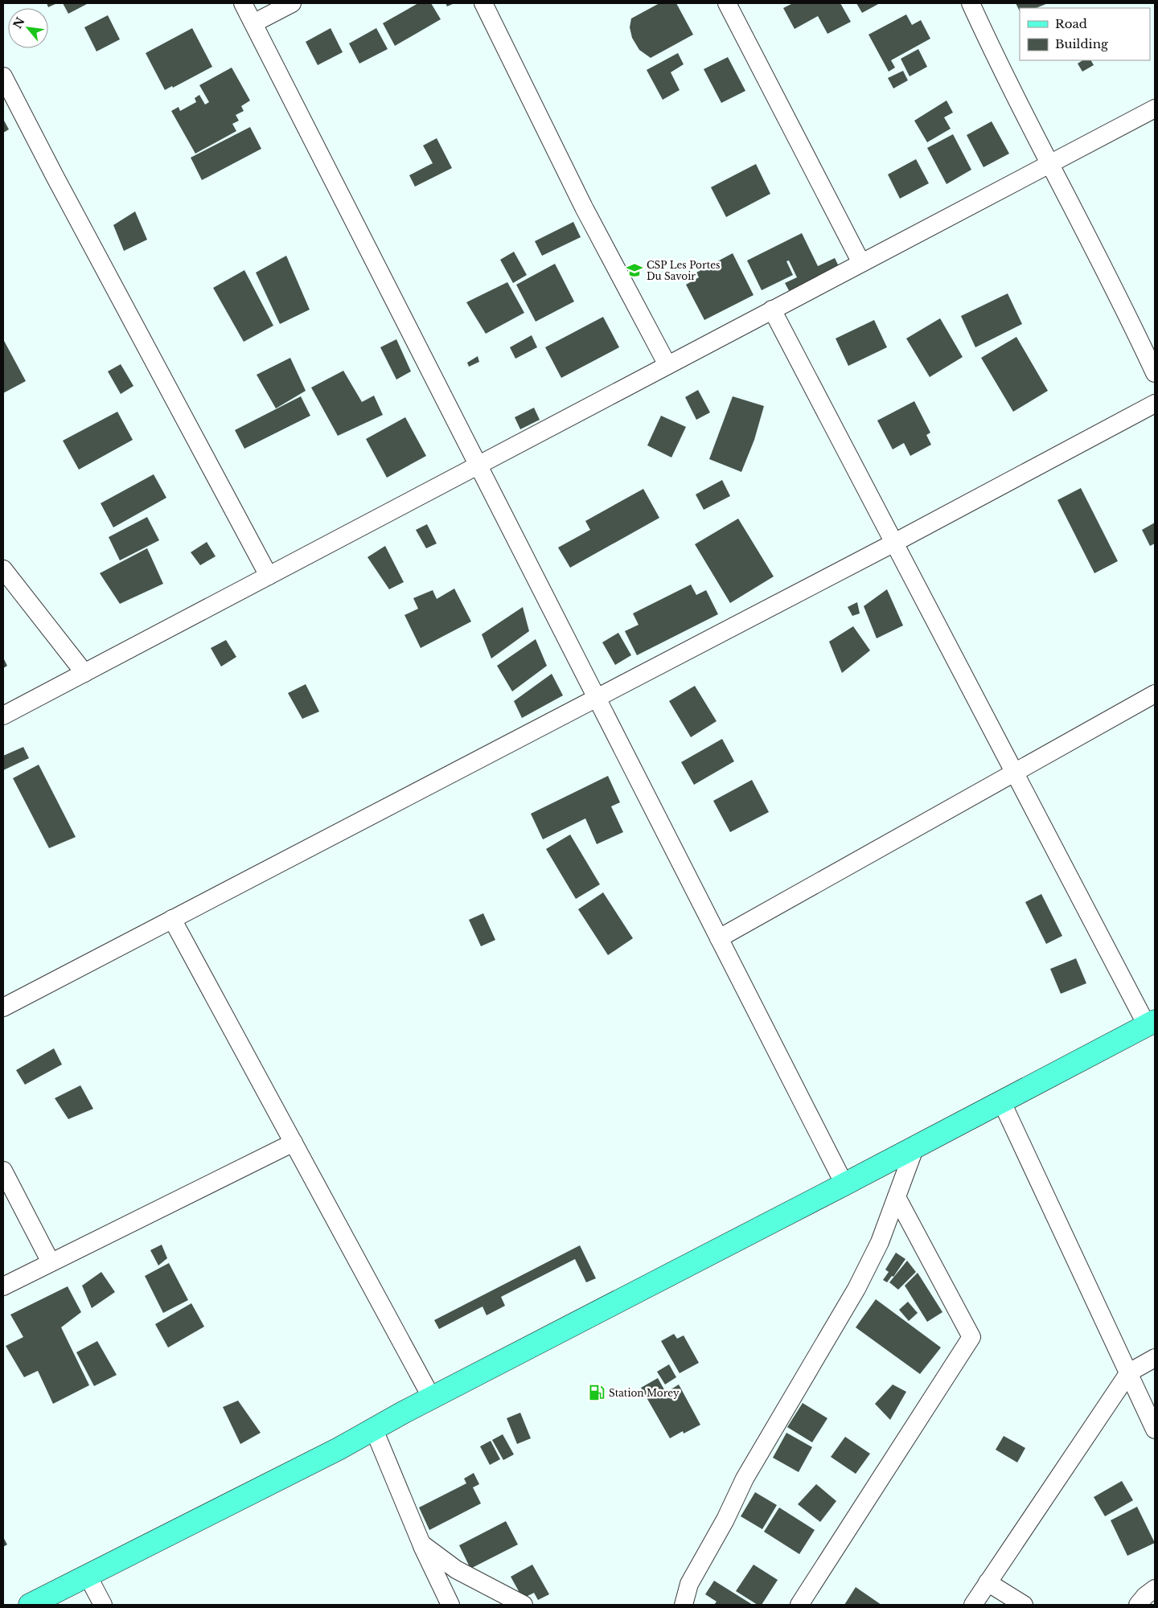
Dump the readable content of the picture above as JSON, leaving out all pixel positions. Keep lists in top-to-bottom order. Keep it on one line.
{"places":{"school or university":["CSP Les Portes Du Savoir"],"fuel station":["Station Morey"]},"legend":["Road","Building"],"north":"top left"}
